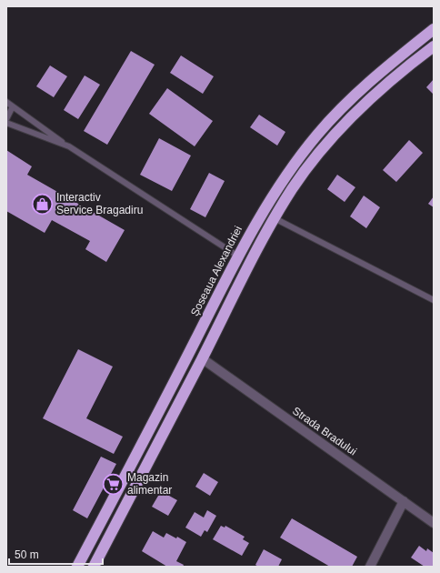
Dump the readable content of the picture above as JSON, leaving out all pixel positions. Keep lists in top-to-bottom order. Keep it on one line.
{"streets":{"highway":["Șoseaua Alexandriei"],"street":["Strada Bradului"]},"places":{"shop":["Interactiv Service Bragadiru"],"supermarket":["Magazin alimentar"]},"scale_bar":"50 m"}
